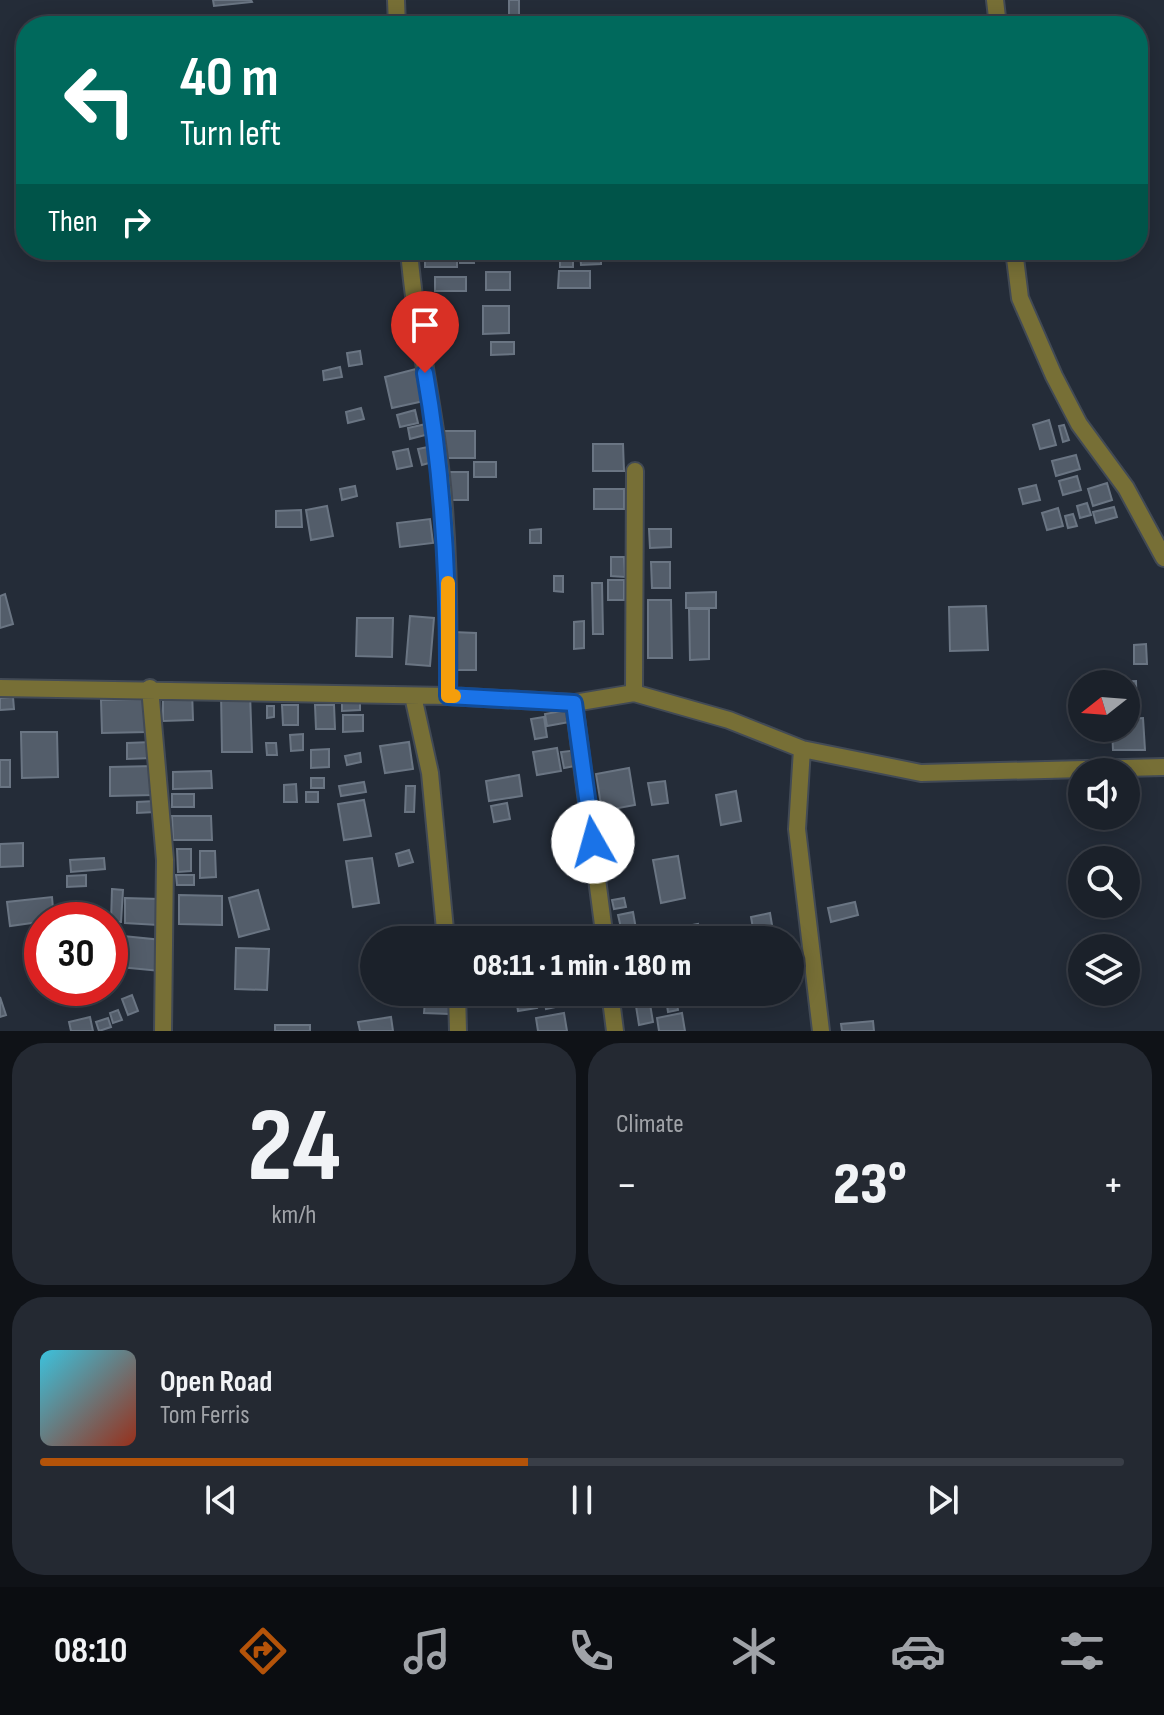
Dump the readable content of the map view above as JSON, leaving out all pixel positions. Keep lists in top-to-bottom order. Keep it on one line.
{"north":"left","page":{"turn":["40 m","Turn left"],"then":"Then","limit":"30","trip":"08:11 · 1 min · 180 m","tile":[["24","km/h"],"Climate"],"heat":["−","23°","+"],"song":["Open Road","Tom Ferris"],"tabs":"08:10"}}
